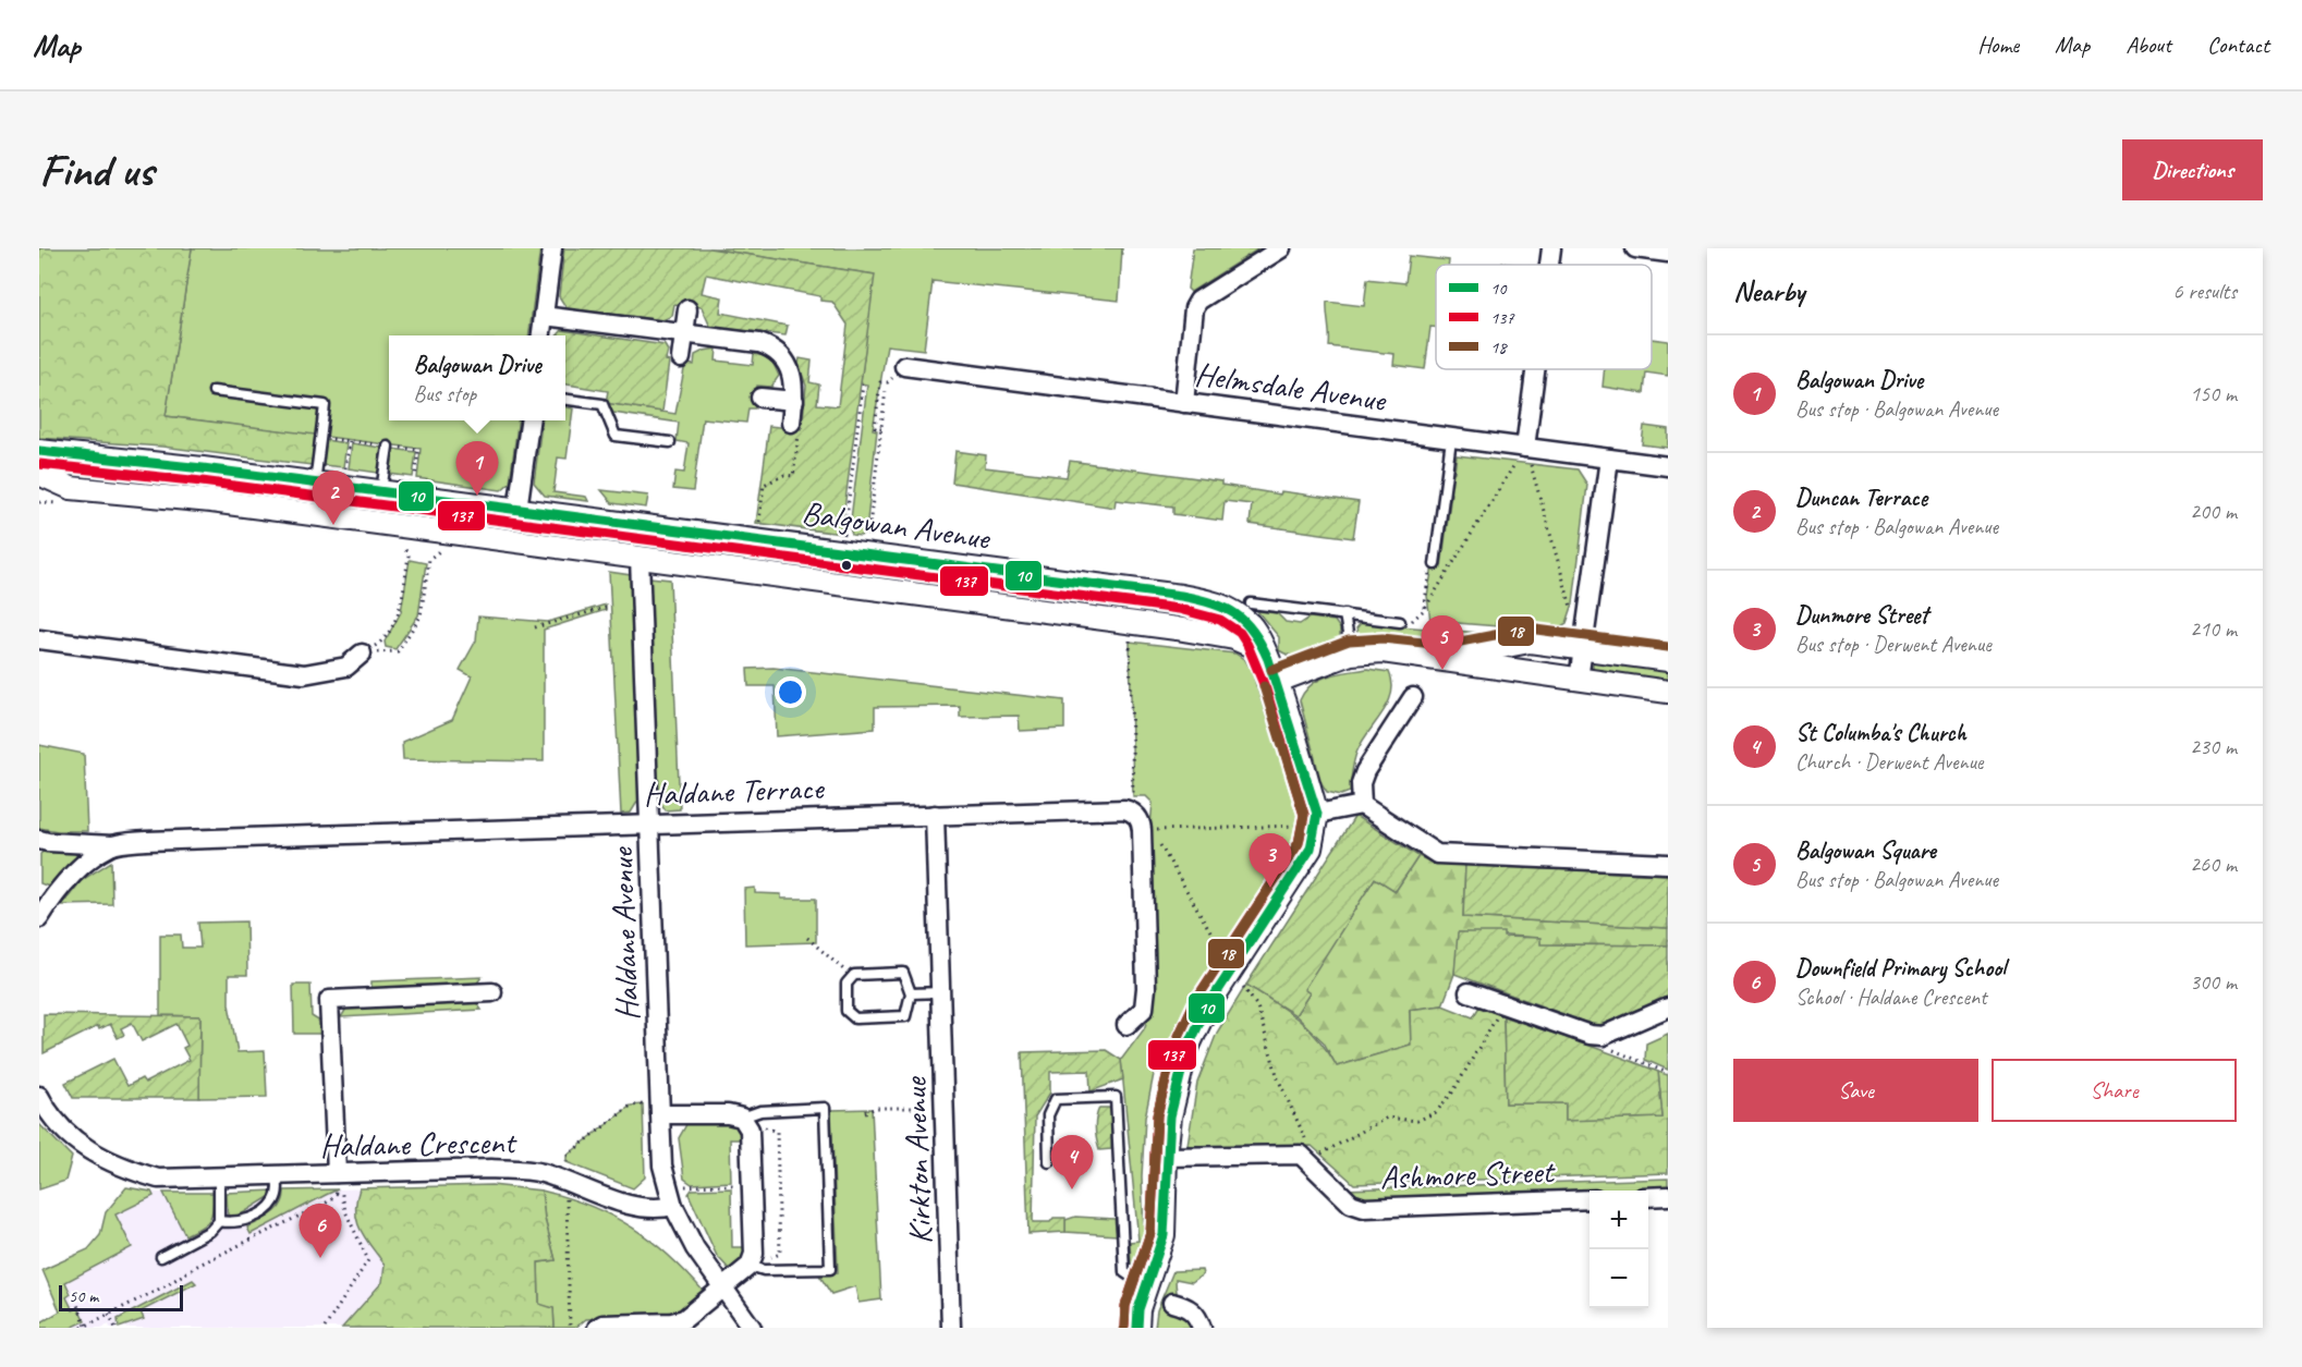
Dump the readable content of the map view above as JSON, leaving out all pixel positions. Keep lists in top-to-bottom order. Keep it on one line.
{"streets":{"street":["Helmsdale Avenue","Balgowan Avenue","Haldane Terrace","Haldane Avenue","Haldane Crescent","Kirkton Avenue","Ashmore Street"]},"crossings":[["Balgowan Avenue","Haldane Avenue"],["Haldane Terrace","Haldane Avenue"],["Haldane Terrace","Kirkton Avenue"],["Haldane Avenue","Haldane Crescent"]],"lines":["transit line 10","transit line 137","transit line 18"],"legend":["10","137","18"],"scale_bar":"50 m","page":{"header":"Map","nav":["Home","Map","About","Contact"],"buttons":["Directions",["Save","Share"]],"title":"Find us","heading":["Nearby","6 results"],"list":[{"mark":"1","name":"Balgowan Drive","note":"Bus stop · Balgowan Avenue","value":"150 m"},{"mark":"2","name":"Duncan Terrace","note":"Bus stop · Balgowan Avenue","value":"200 m"},{"mark":"3","name":"Dunmore Street","note":"Bus stop · Derwent Avenue","value":"210 m"},{"mark":"4","name":"St Columba's Church","note":"Church · Derwent Avenue","value":"230 m"},{"mark":"5","name":"Balgowan Square","note":"Bus stop · Balgowan Avenue","value":"260 m"},{"mark":"6","name":"Downfield Primary School","note":"School · Haldane Crescent","value":"300 m"}],"popup":["Balgowan Drive","Bus stop"],"pins":["1","2","5","3","4","6"],"map_buttons":["+","−"],"scale":"50 m"}}
